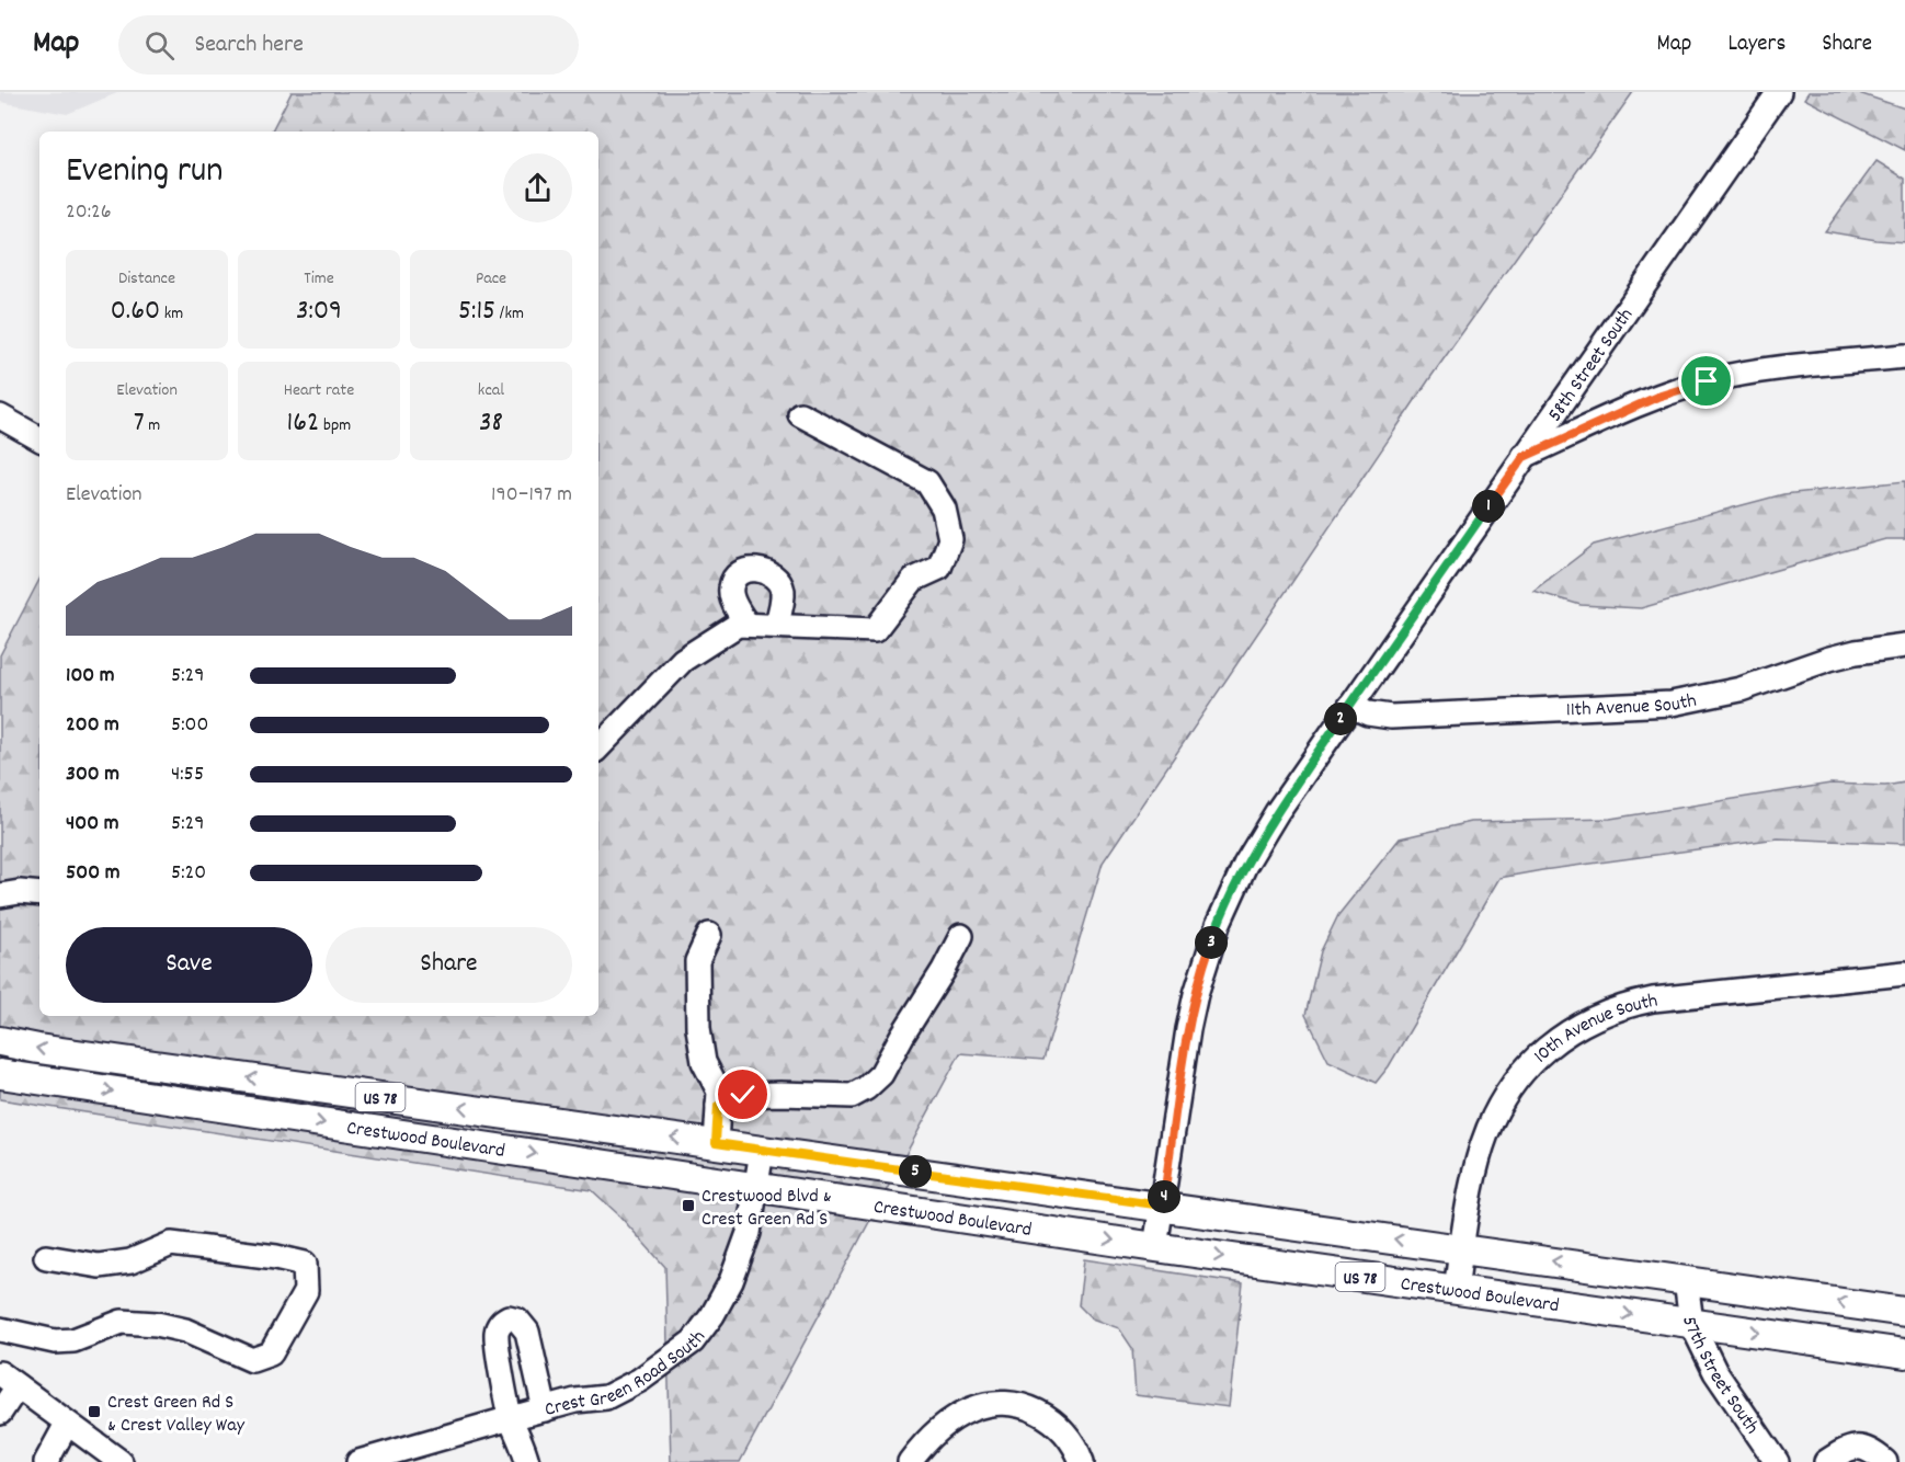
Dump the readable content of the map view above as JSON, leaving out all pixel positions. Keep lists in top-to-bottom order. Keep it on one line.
{"streets":{"main road":["US 78","Crestwood Boulevard"],"street":["58th Street South","11th Avenue South","10th Avenue South","Crest Green Road South","57th Street South"]},"crossings":[["58th Street South","11th Avenue South"],["58th Street South","Crestwood Boulevard"],["10th Avenue South","Crestwood Boulevard"],["Crestwood Boulevard","Crest Green Road South"],["Crestwood Boulevard","57th Street South"]],"places":{"transit":["Crestwood Blvd & Crest Green Rd S","Crest Green Rd S & Crest Valley Way"]},"page":{"header":"Map","search":"Search here","nav":["Map","Layers","Share"],"heading":["Evening run","20:26"],"stats":[["Distance","0.60 km"],["Time","3:09"],["Pace","5:15 /km"],["Elevation","7 m"],["Heart rate","162 bpm"],["kcal","38"]],"chart":["Elevation","190–197 m"],"pins":["1","2","3","5","4"],"list":[{"name":"100 m","note":"5:29"},{"name":"200 m","note":"5:00"},{"name":"300 m","note":"4:55"},{"name":"400 m","note":"5:29"},{"name":"500 m","note":"5:20"}],"buttons":["Save","Share"]}}
